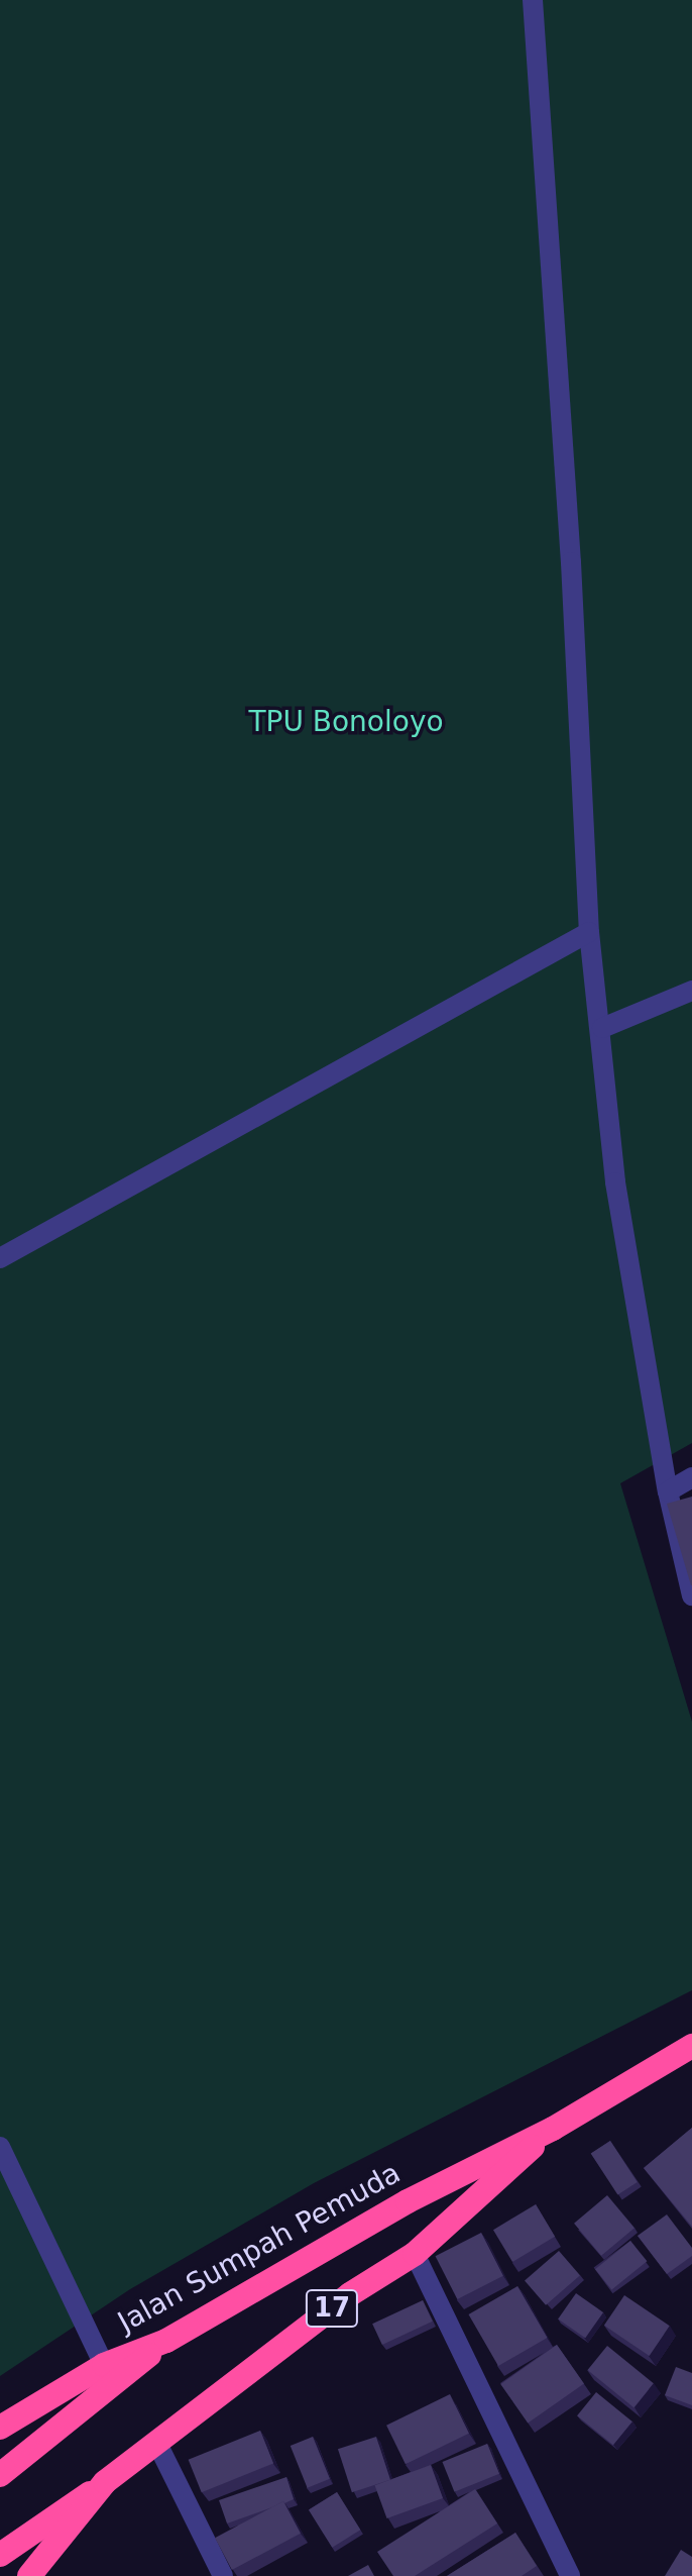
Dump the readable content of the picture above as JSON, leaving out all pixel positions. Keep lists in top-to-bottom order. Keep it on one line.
{"streets":{"highway":["Jalan Sumpah Pemuda","17"]},"parks":["TPU Bonoloyo"]}
